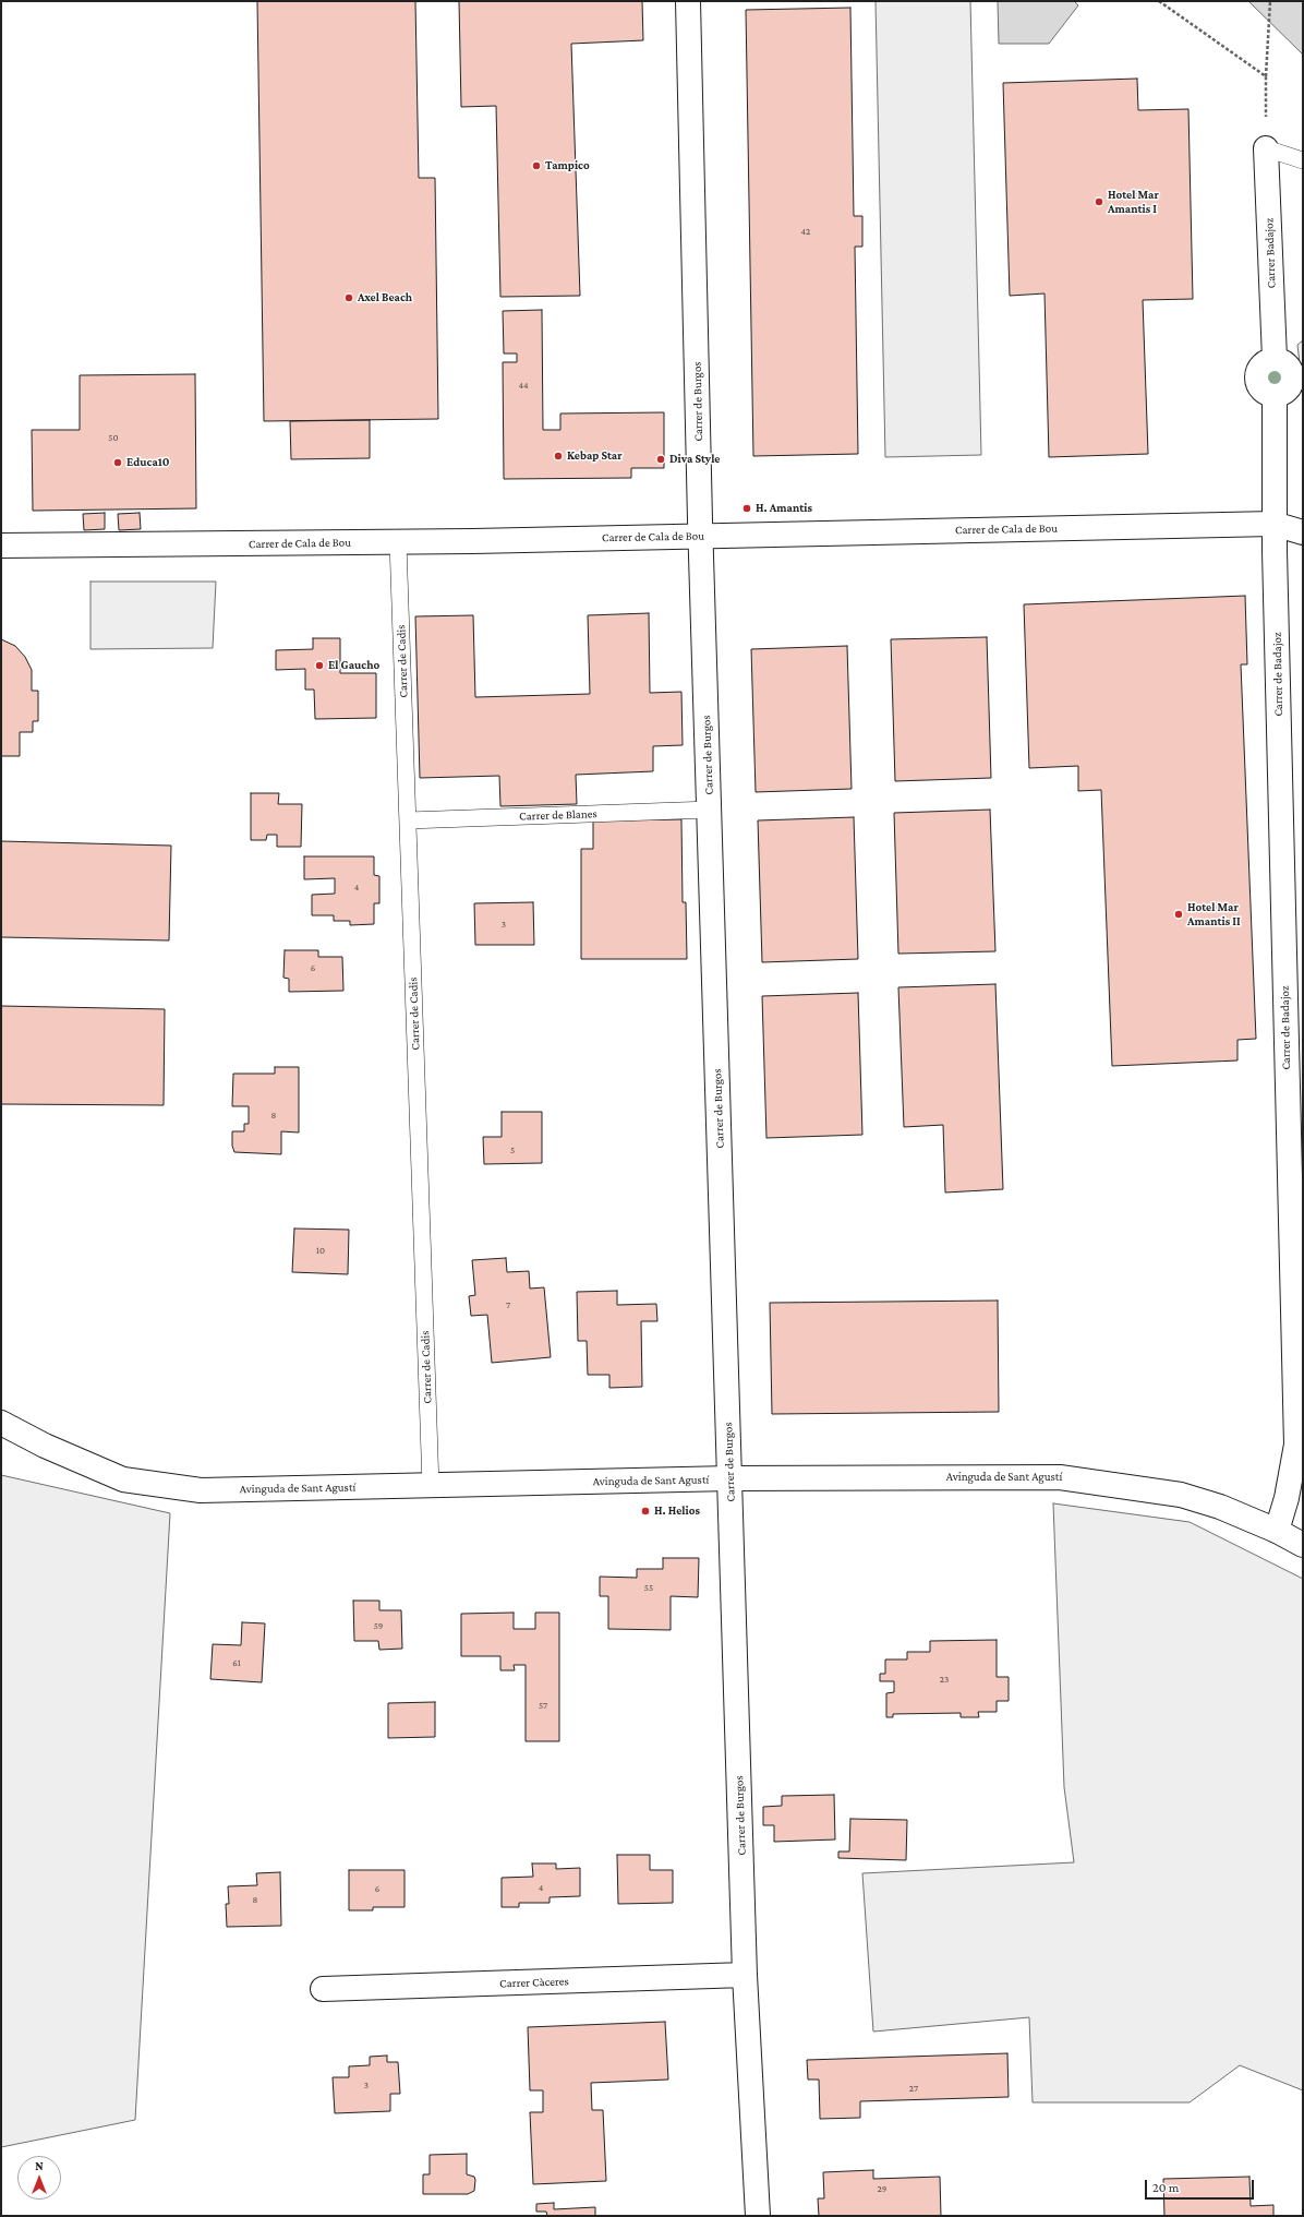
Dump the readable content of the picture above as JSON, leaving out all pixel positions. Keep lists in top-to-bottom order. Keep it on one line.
{"streets":{"street":["Carrer Badajoz","Carrer de Burgos","Carrer de Cala de Bou","Carrer de Badajoz","Avinguda de Sant Agustí","Carrer Càceres"],"lane":["Carrer de Cadis","Carrer de Blanes"]},"crossings":[["Carrer Badajoz","Carrer de Cala de Bou"],["Carrer Badajoz","Carrer de Badajoz"],["Carrer de Burgos","Carrer de Cala de Bou"],["Carrer de Burgos","Carrer de Blanes"],["Carrer de Burgos","Avinguda de Sant Agustí"],["Carrer de Burgos","Carrer Càceres"],["Carrer de Cala de Bou","Carrer de Cadis"],["Carrer de Cala de Bou","Carrer de Badajoz"],["Carrer de Cadis","Carrer de Blanes"],["Carrer de Cadis","Avinguda de Sant Agustí"],["Carrer de Badajoz","Avinguda de Sant Agustí"]],"places":["Tampico","Hotel Mar Amantis I","Axel Beach","Kebap Star","Diva Style","Educa10","H. Amantis","El Gaucho","Hotel Mar Amantis II","H. Helios"],"house_numbers":["42","44","50","4","3","6","8","5","10","7","55","59","61","23","57","4","6","8","3","27","29"],"scale_bar":"20 m","north":"top"}
